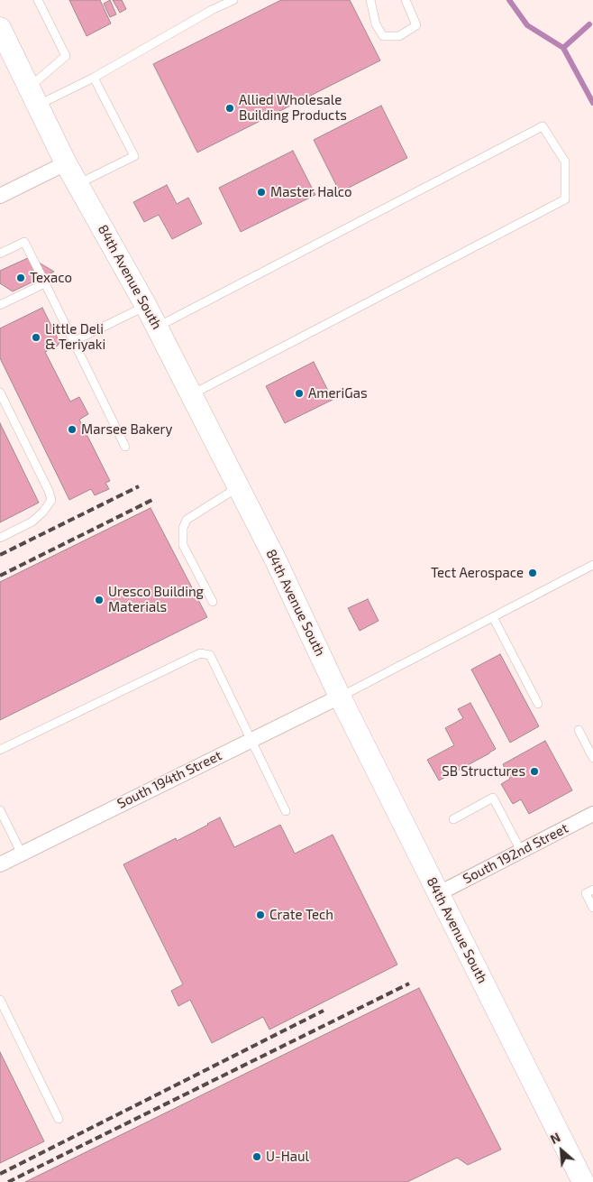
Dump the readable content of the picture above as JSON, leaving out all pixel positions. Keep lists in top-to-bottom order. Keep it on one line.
{"streets":{"main road":["84th Avenue South"],"street":["South 194th Street","South 192nd Street"]},"crossings":[["84th Avenue South","South 194th Street"],["84th Avenue South","South 192nd Street"]],"places":["Allied Wholesale Building Products","Master Halco","Texaco","Little Deli & Teriyaki","AmeriGas","Marsee Bakery","Tect Aerospace","Uresco Building Materials","SB Structures","Crate Tech","U-Haul"],"north":"top left"}
